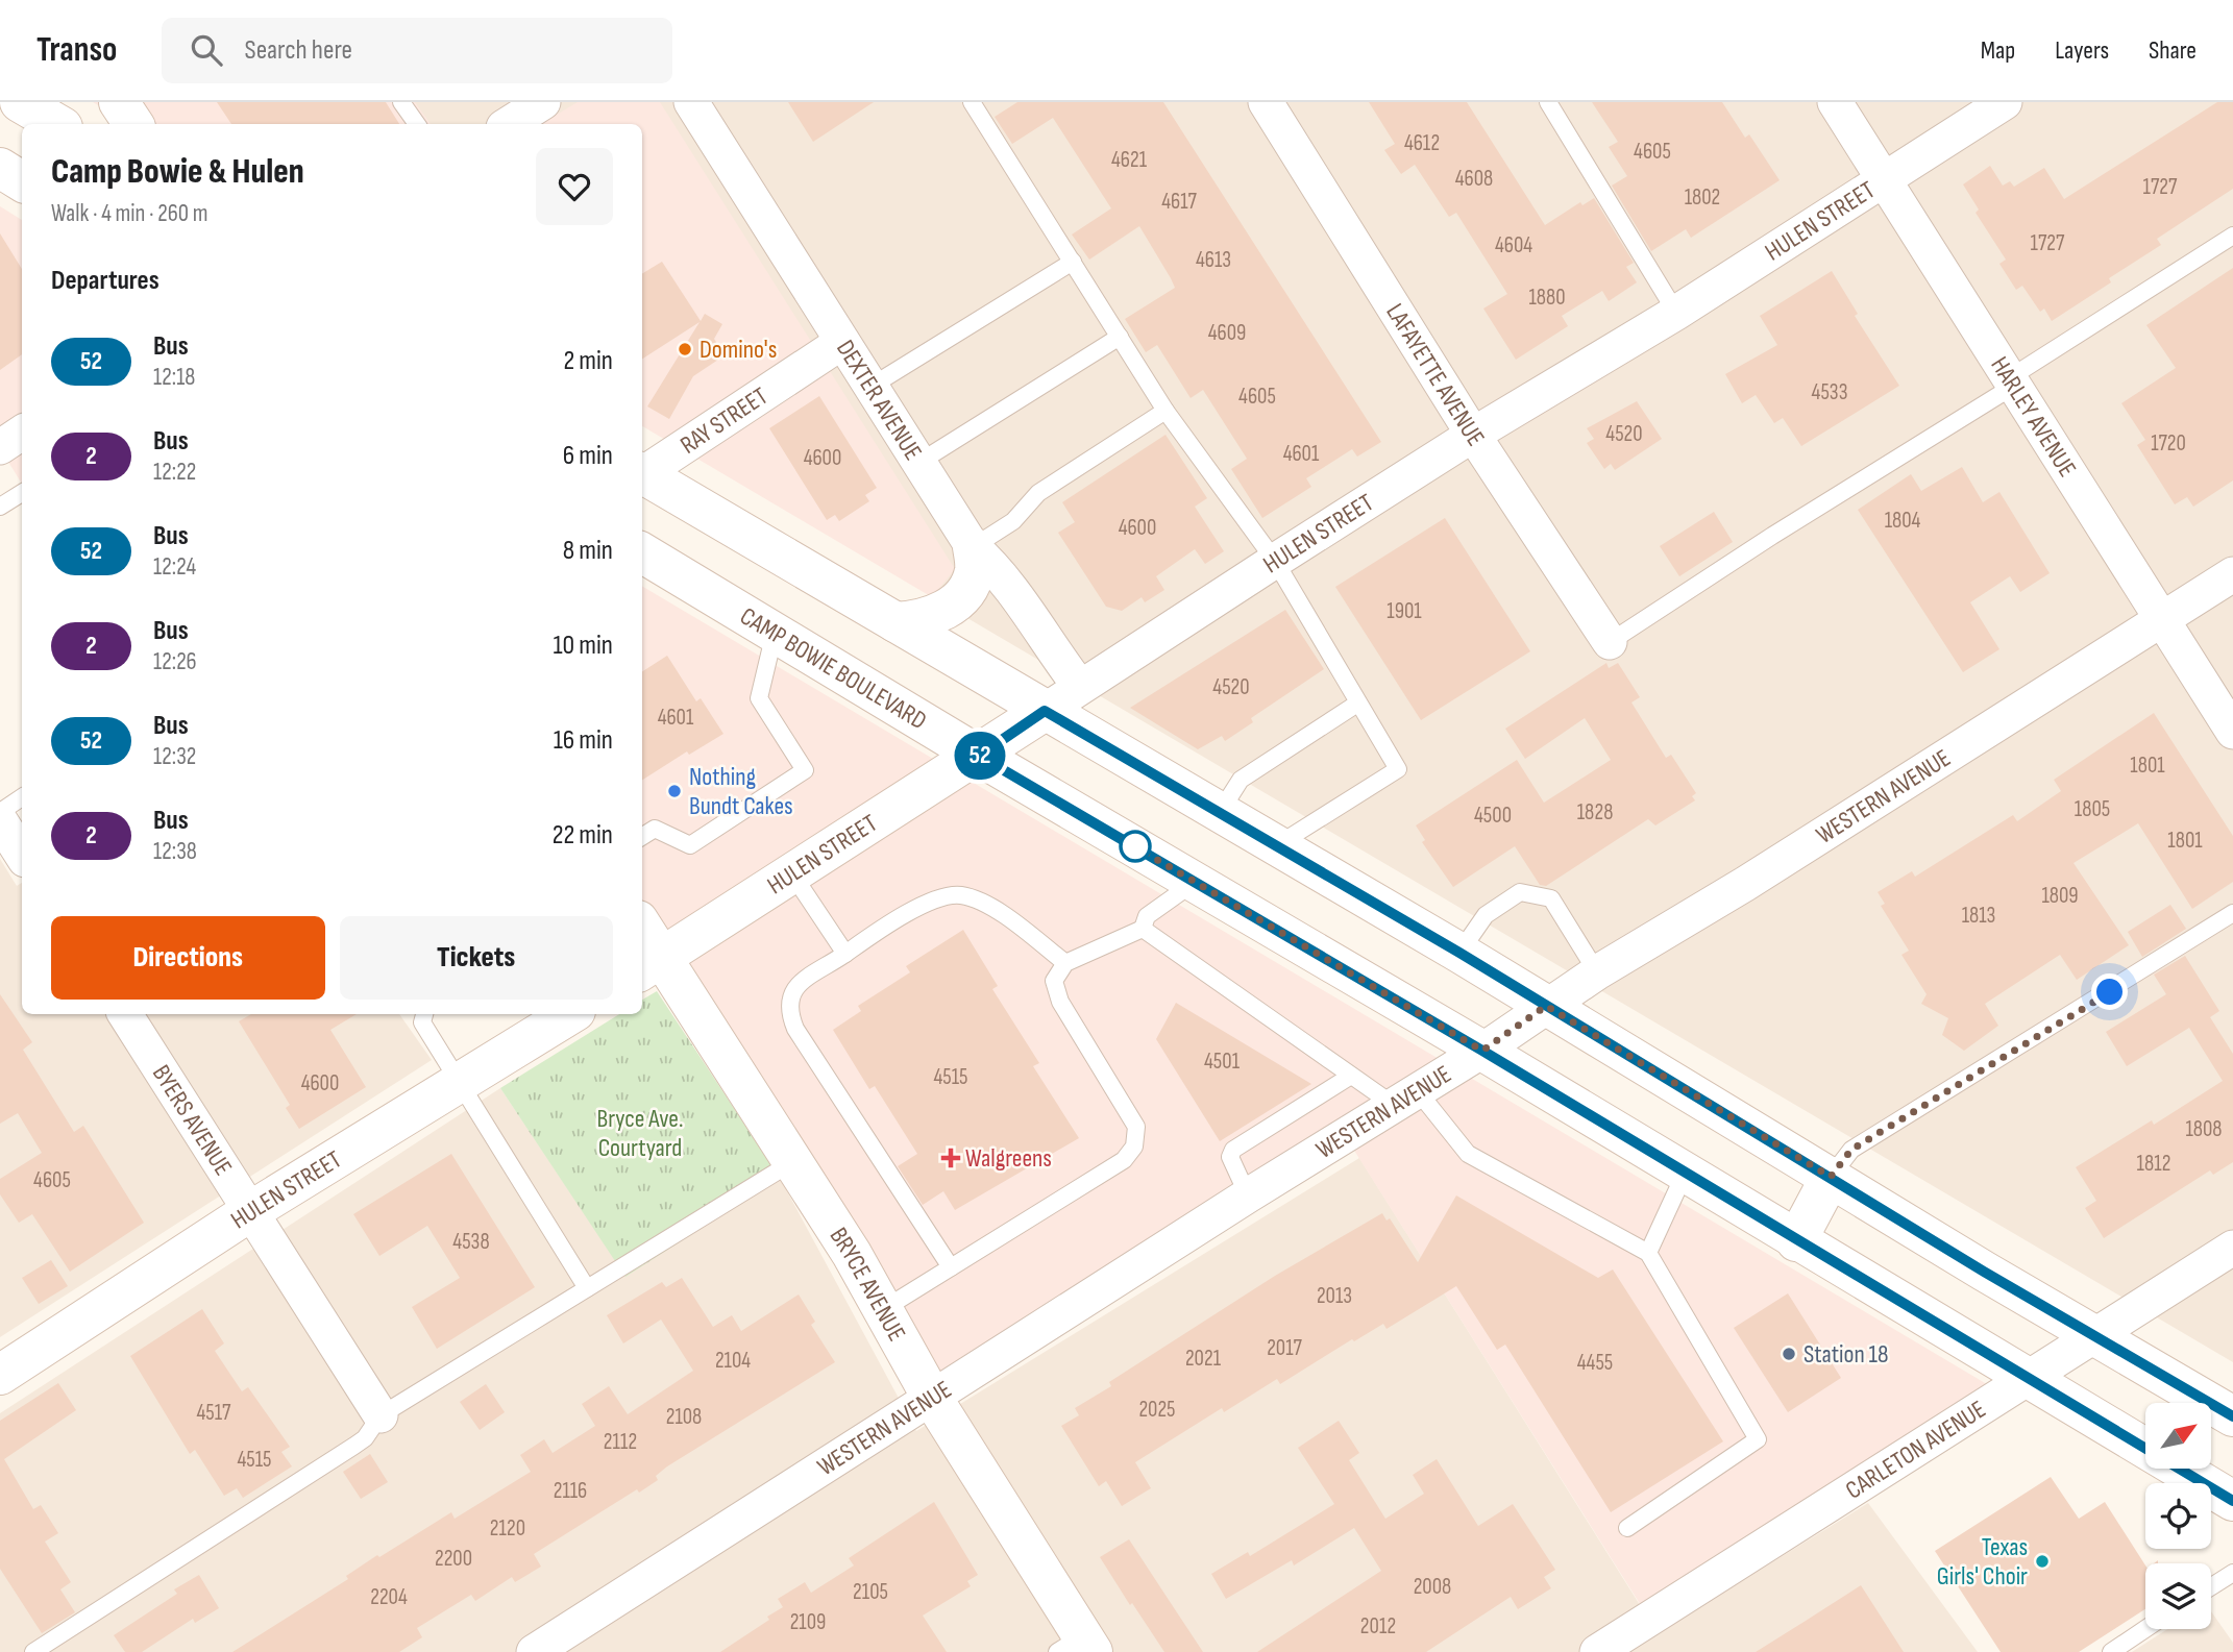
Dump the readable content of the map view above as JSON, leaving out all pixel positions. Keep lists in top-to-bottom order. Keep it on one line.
{"streets":{"main road":["HULEN STREET","CAMP BOWIE BOULEVARD","BRYCE AVENUE"],"street":["LAFAYETTE AVENUE","DEXTER AVENUE","HARLEY AVENUE","RAY STREET","WESTERN AVENUE","BYERS AVENUE","CARLETON AVENUE"]},"crossings":[["HULEN STREET","LAFAYETTE AVENUE"],["HULEN STREET","DEXTER AVENUE"],["HULEN STREET","HARLEY AVENUE"],["HULEN STREET","CAMP BOWIE BOULEVARD"],["HULEN STREET","BYERS AVENUE"],["HULEN STREET","BRYCE AVENUE"],["DEXTER AVENUE","RAY STREET"],["HARLEY AVENUE","WESTERN AVENUE"],["CAMP BOWIE BOULEVARD","WESTERN AVENUE"],["CAMP BOWIE BOULEVARD","CARLETON AVENUE"],["WESTERN AVENUE","BRYCE AVENUE"]],"parks":["Bryce Ave. Courtyard"],"places":{"other":["Domino's","Nothing Bundt Cakes","Station 18","Texas Girls' Choir"],"health":["Walgreens"]},"lines":["bus line 52"],"house_numbers":["4612","4605","4621","4608","1727","1802","4617","1727","4604","4613","1880","4609","4533","4605","4520","1720","4601","4600","1804","4600","1901","4520","4601","1801","1805","1828","4500","1801","1809","1813","4501","4515","4600","1808","1812","4605","4538","2013","2017","2021","2104","4455","2025","4517","2108","2112","4515","2116","2120","2200","2008","2105","2204","2109","2012"],"north":"top right","page":{"header":"Transo","search":"Search here","nav":["Map","Layers","Share"],"on_map":"52","heading":[["Camp Bowie & Hulen","Walk · 4 min · 260 m"],"Departures"],"list":[{"mark":"52","name":"Bus","note":"12:18","value":"2 min"},{"mark":"2","name":"Bus","note":"12:22","value":"6 min"},{"mark":"52","name":"Bus","note":"12:24","value":"8 min"},{"mark":"2","name":"Bus","note":"12:26","value":"10 min"},{"mark":"52","name":"Bus","note":"12:32","value":"16 min"},{"mark":"2","name":"Bus","note":"12:38","value":"22 min"}],"buttons":["Directions","Tickets"]}}
